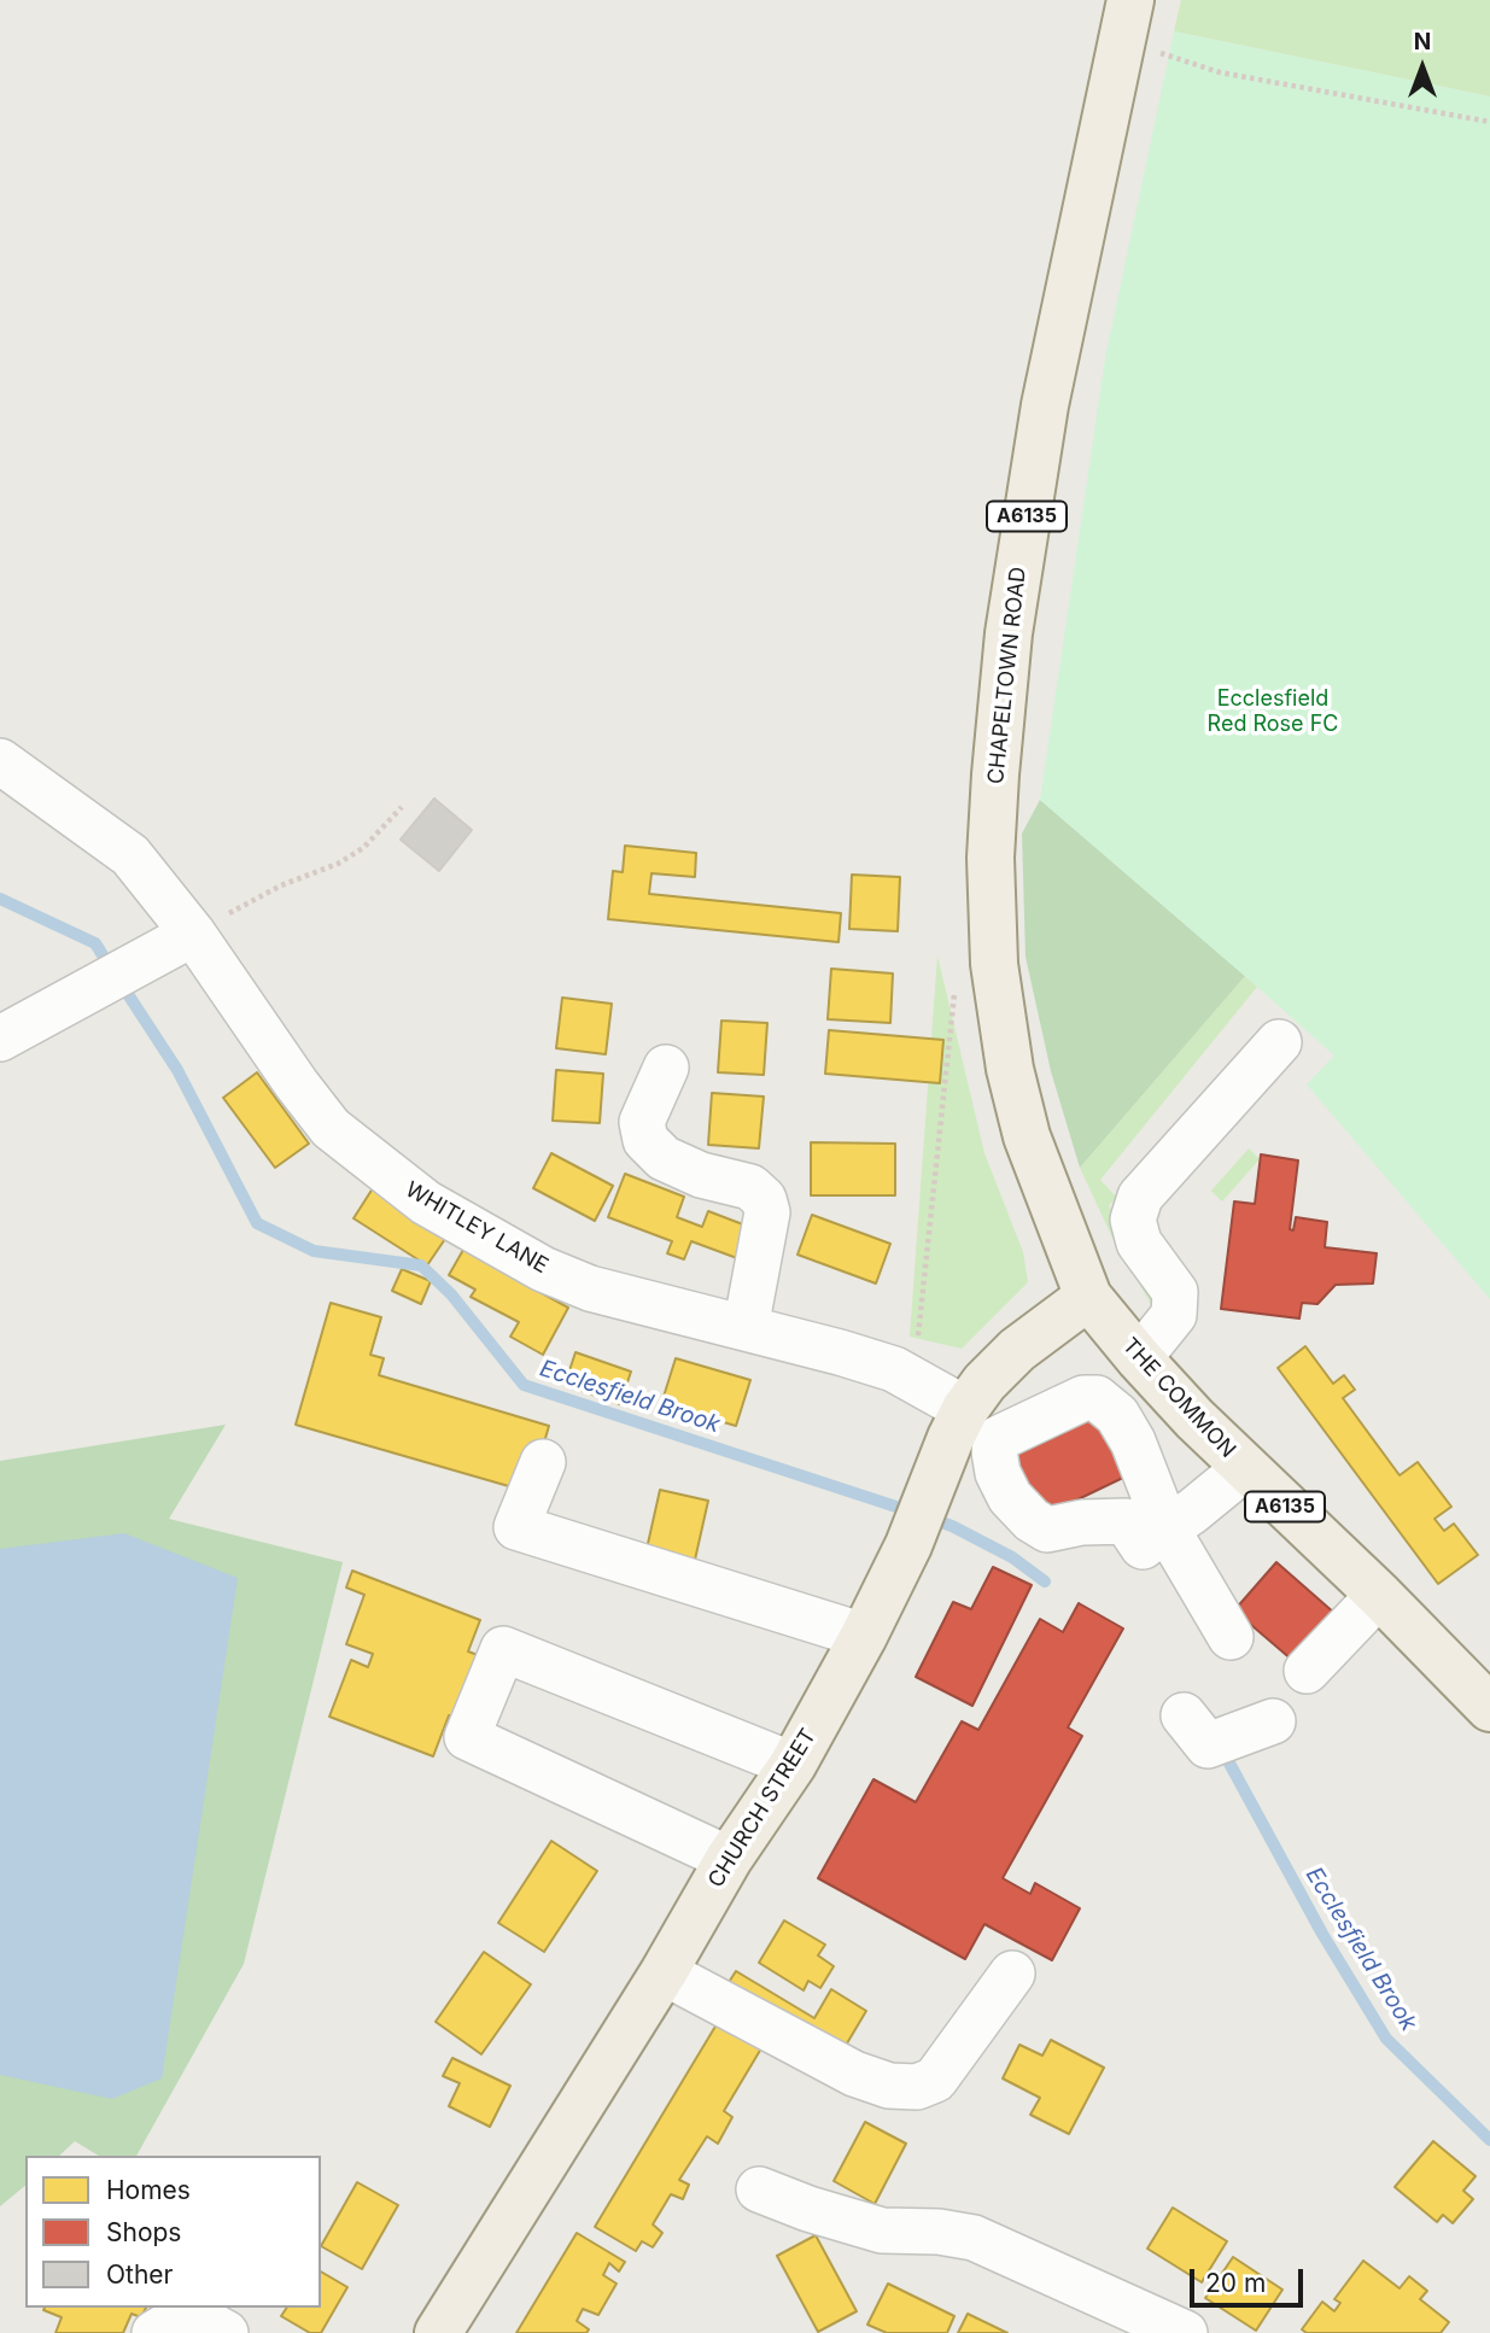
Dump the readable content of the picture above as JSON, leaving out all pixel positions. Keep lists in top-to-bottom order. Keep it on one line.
{"streets":{"main road":["A6135","CHAPELTOWN ROAD","THE COMMON","CHURCH STREET"],"street":["WHITLEY LANE"]},"crossings":[["CHAPELTOWN ROAD","THE COMMON"],["CHAPELTOWN ROAD","CHURCH STREET"],["WHITLEY LANE","CHURCH STREET"],["THE COMMON","CHURCH STREET"]],"water":["Ecclesfield Brook"],"parks":["Ecclesfield Red Rose FC"],"legend":["Homes","Shops","Other"],"scale_bar":"20 m","north":"top"}
